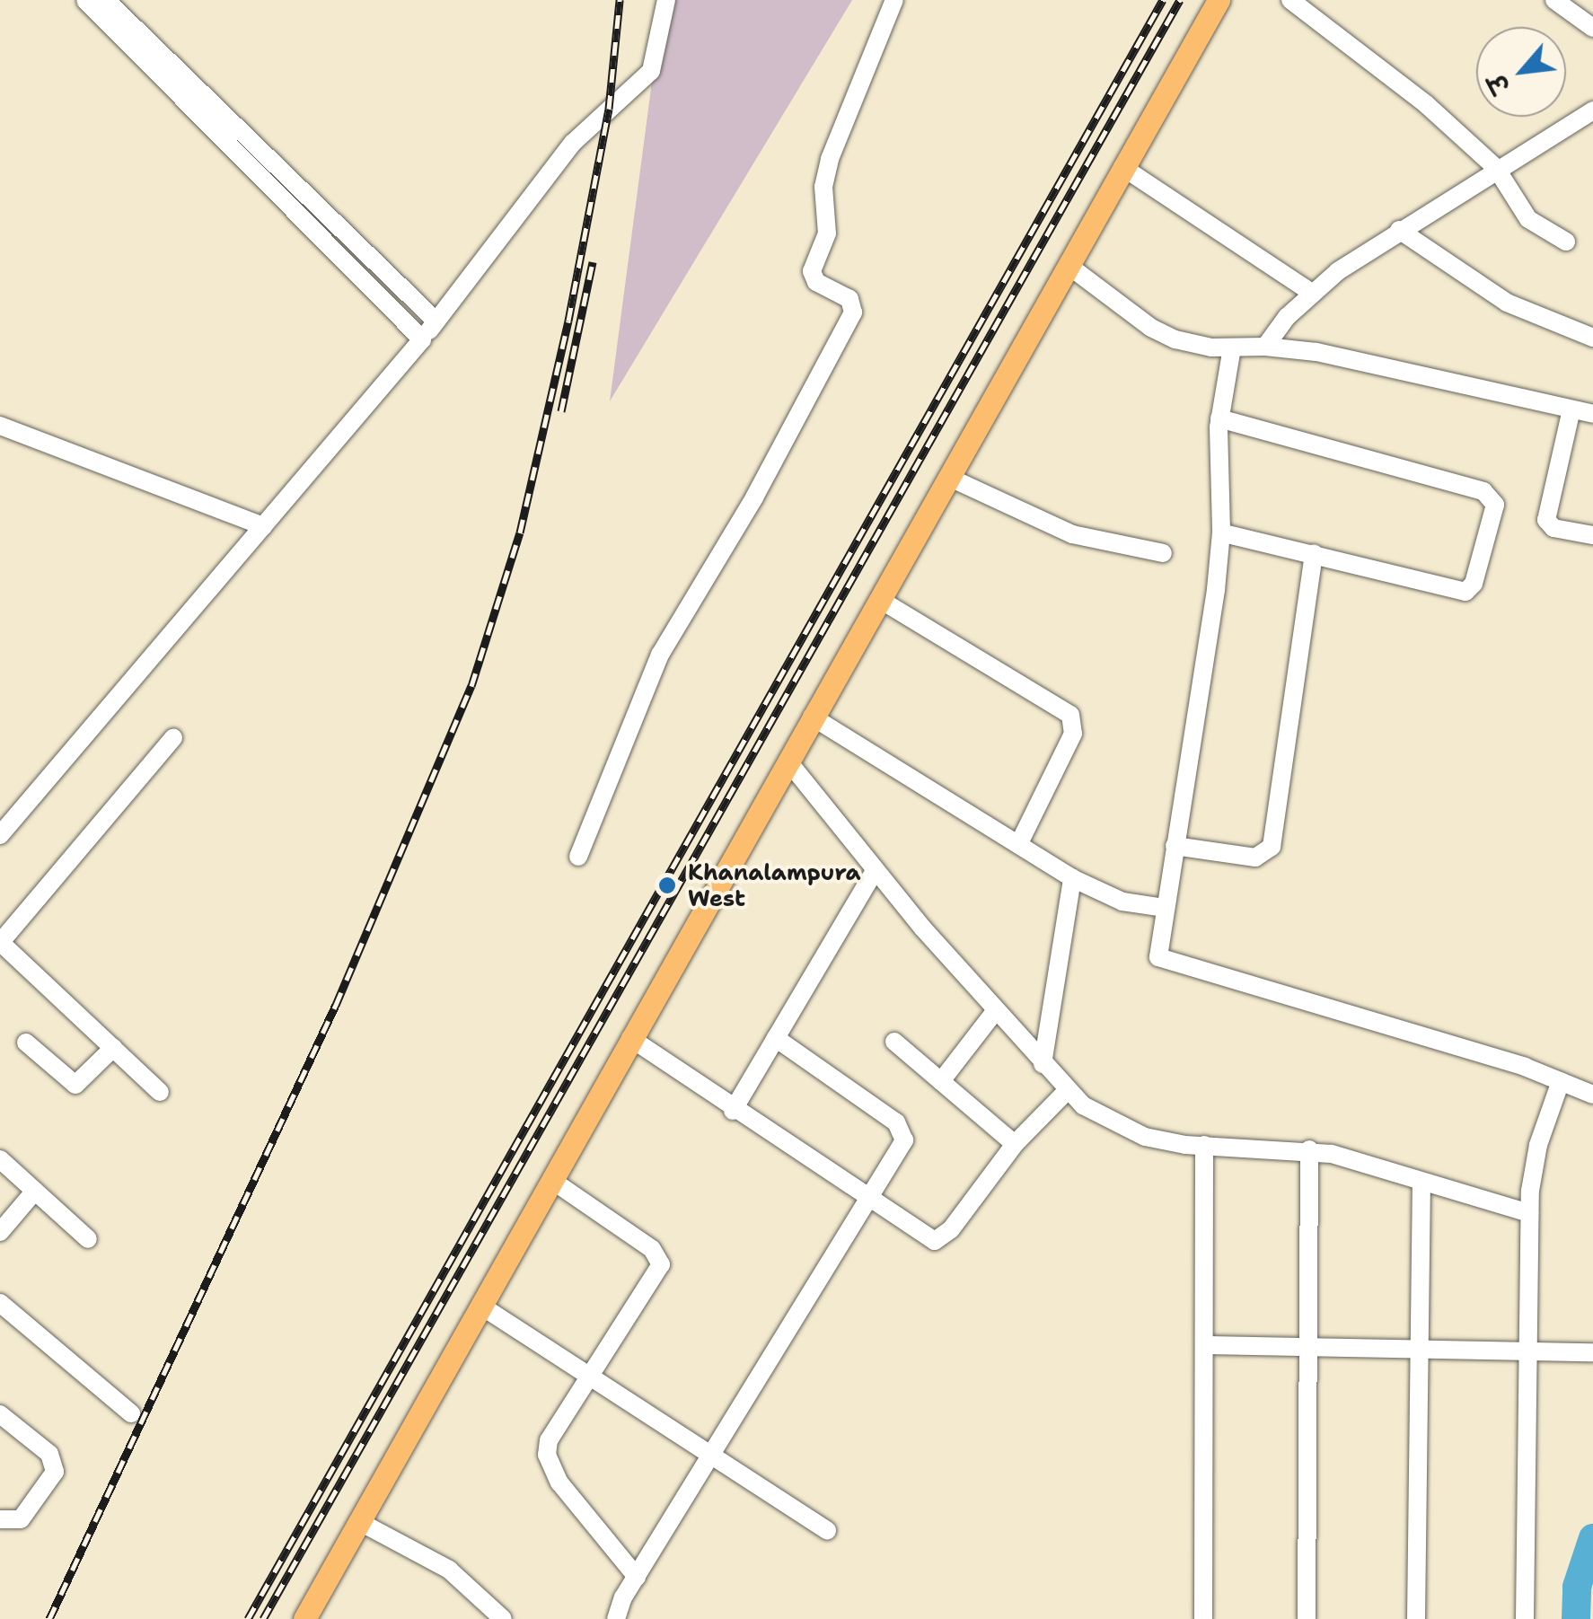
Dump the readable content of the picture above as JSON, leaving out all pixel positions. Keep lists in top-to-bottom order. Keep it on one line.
{"places":["Khanalampura West"],"north":"bottom left"}
